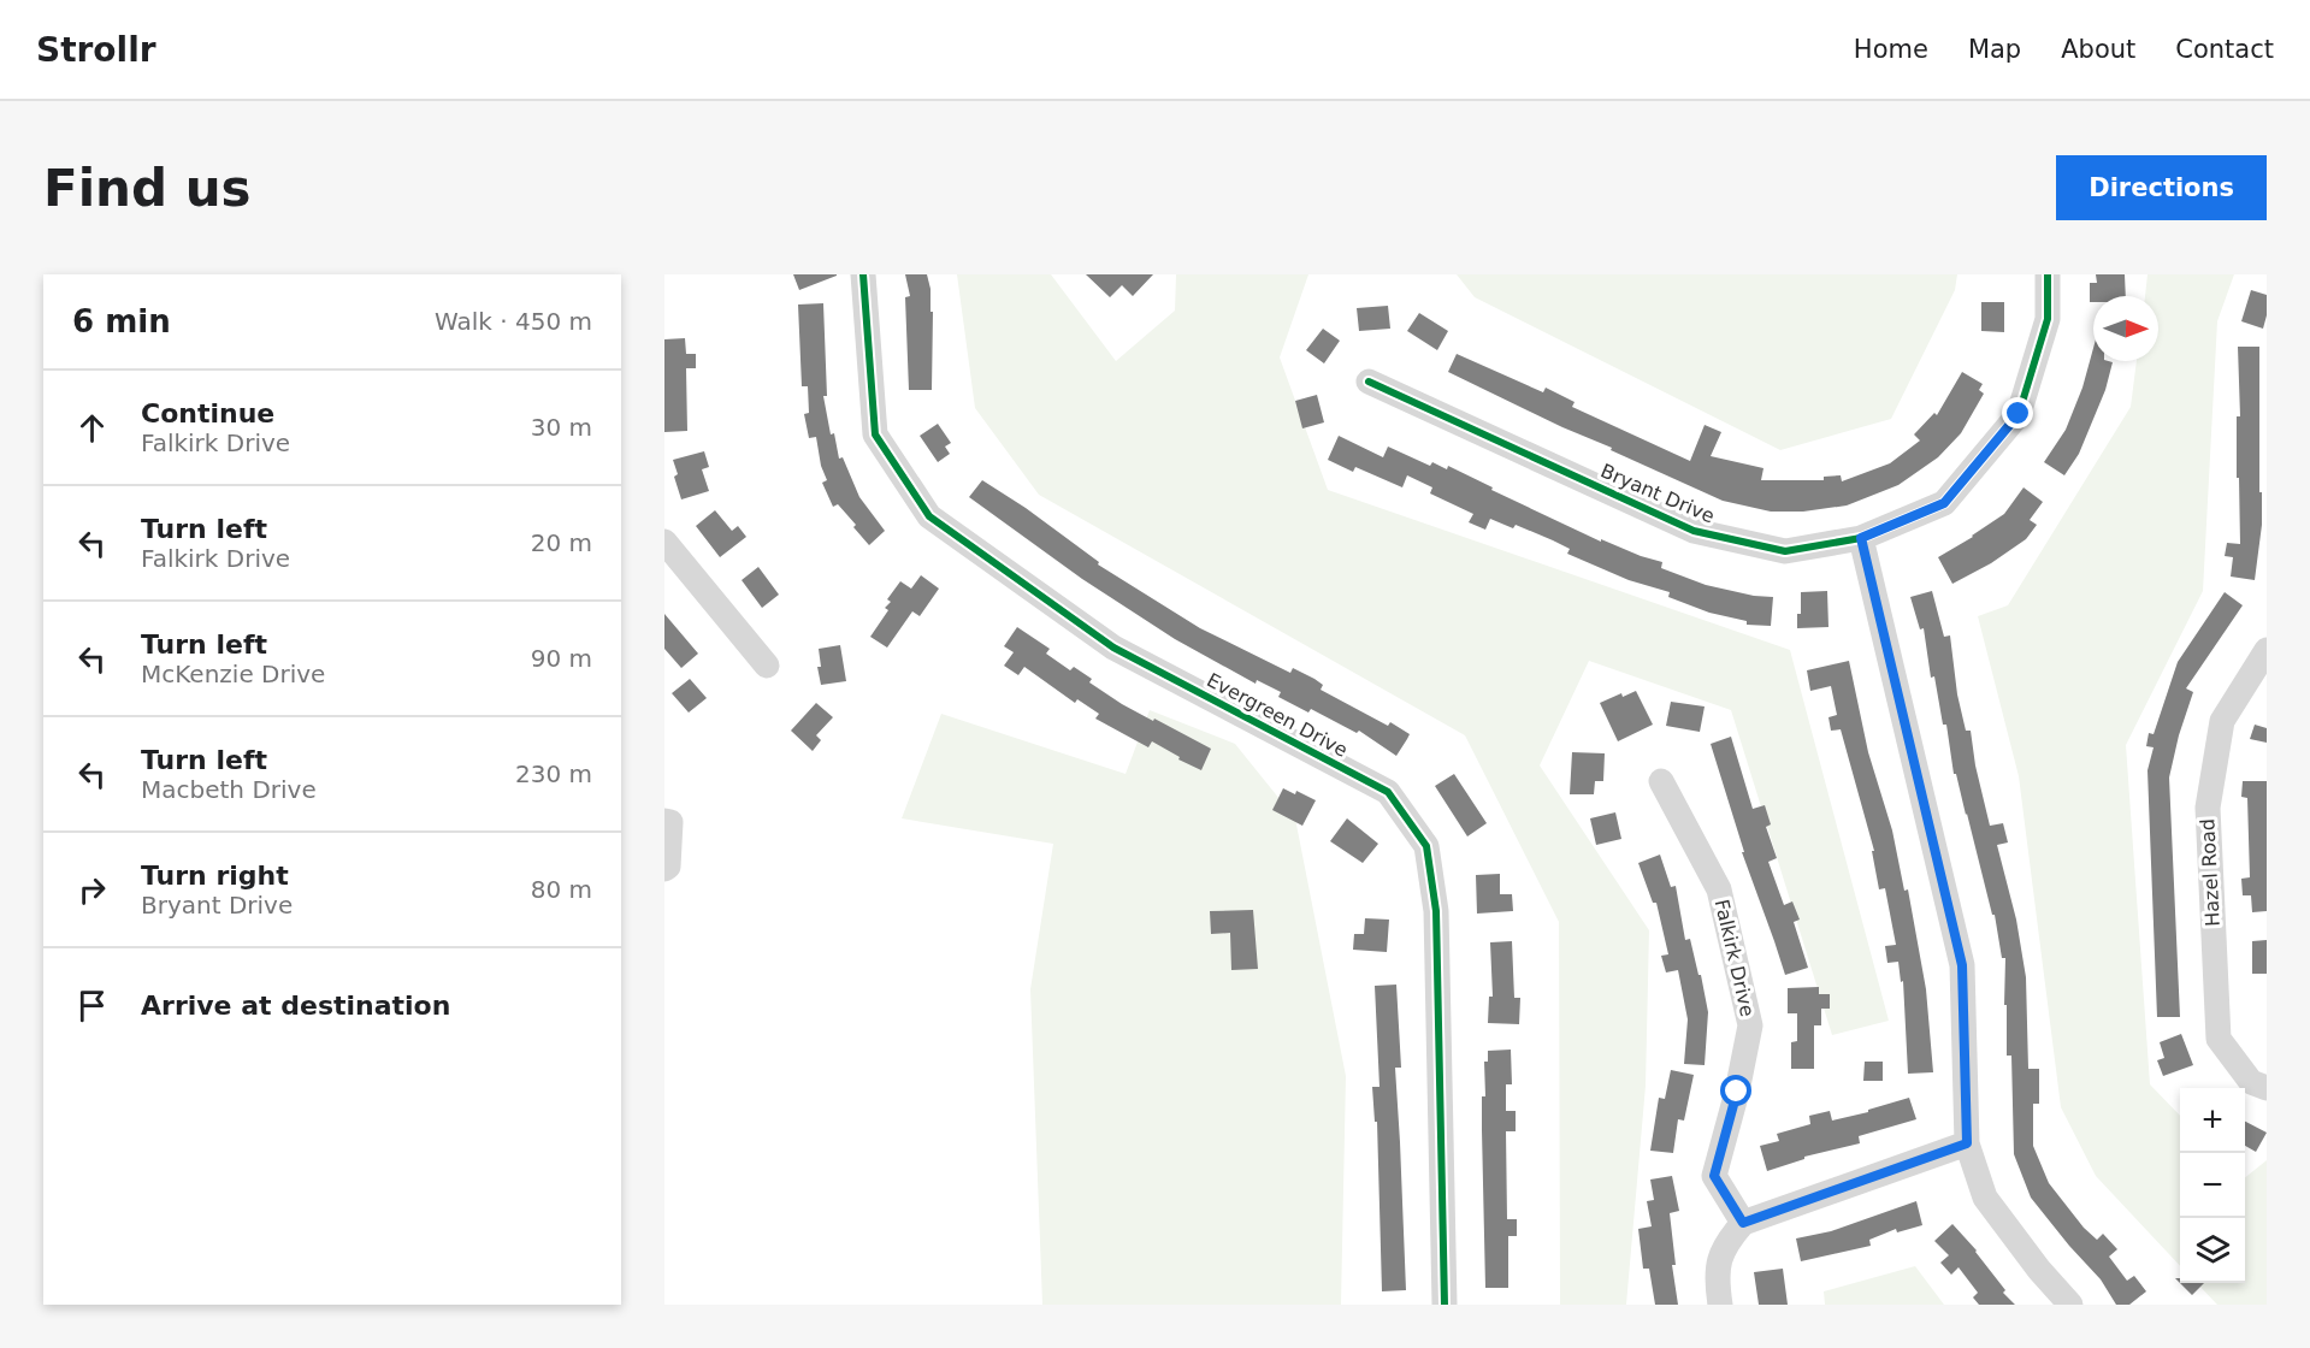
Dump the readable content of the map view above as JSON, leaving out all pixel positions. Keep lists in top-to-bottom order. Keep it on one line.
{"streets":{"street":["Bryant Drive","Evergreen Drive","Hazel Road","Falkirk Drive"]},"north":"right","page":{"header":"Strollr","nav":["Home","Map","About","Contact"],"buttons":"Directions","title":"Find us","heading":["6 min","Walk · 450 m"],"list":[["Continue","Falkirk Drive","30 m"],["Turn left","Falkirk Drive","20 m"],["Turn left","McKenzie Drive","90 m"],["Turn left","Macbeth Drive","230 m"],["Turn right","Bryant Drive","80 m"],"Arrive at destination"],"map_buttons":["+","−"]}}
